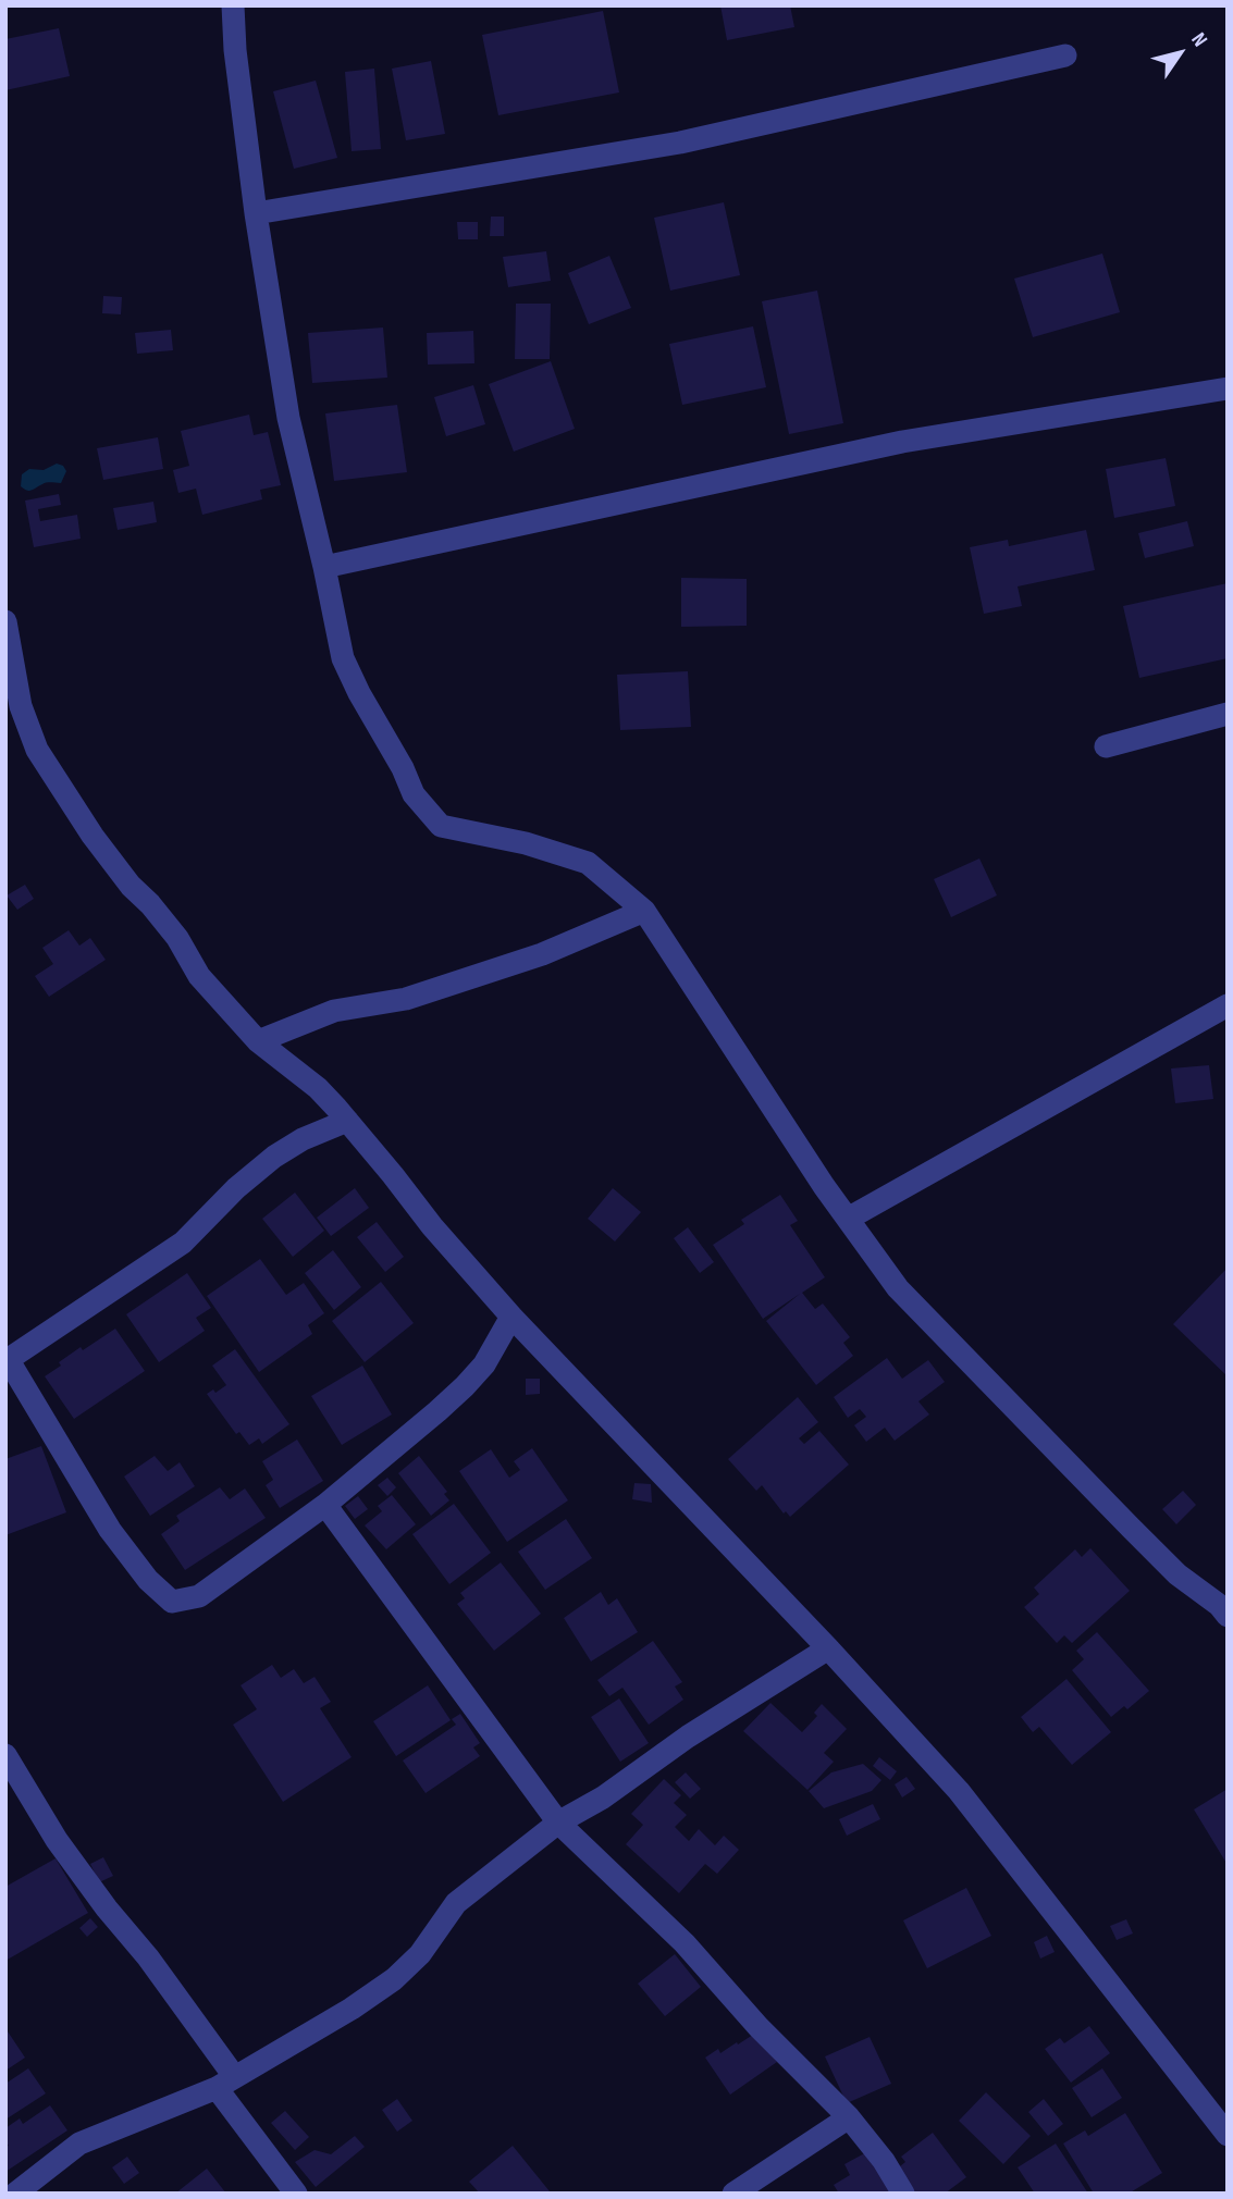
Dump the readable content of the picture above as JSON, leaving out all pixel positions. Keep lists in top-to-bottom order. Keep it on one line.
{"north":"top right"}
